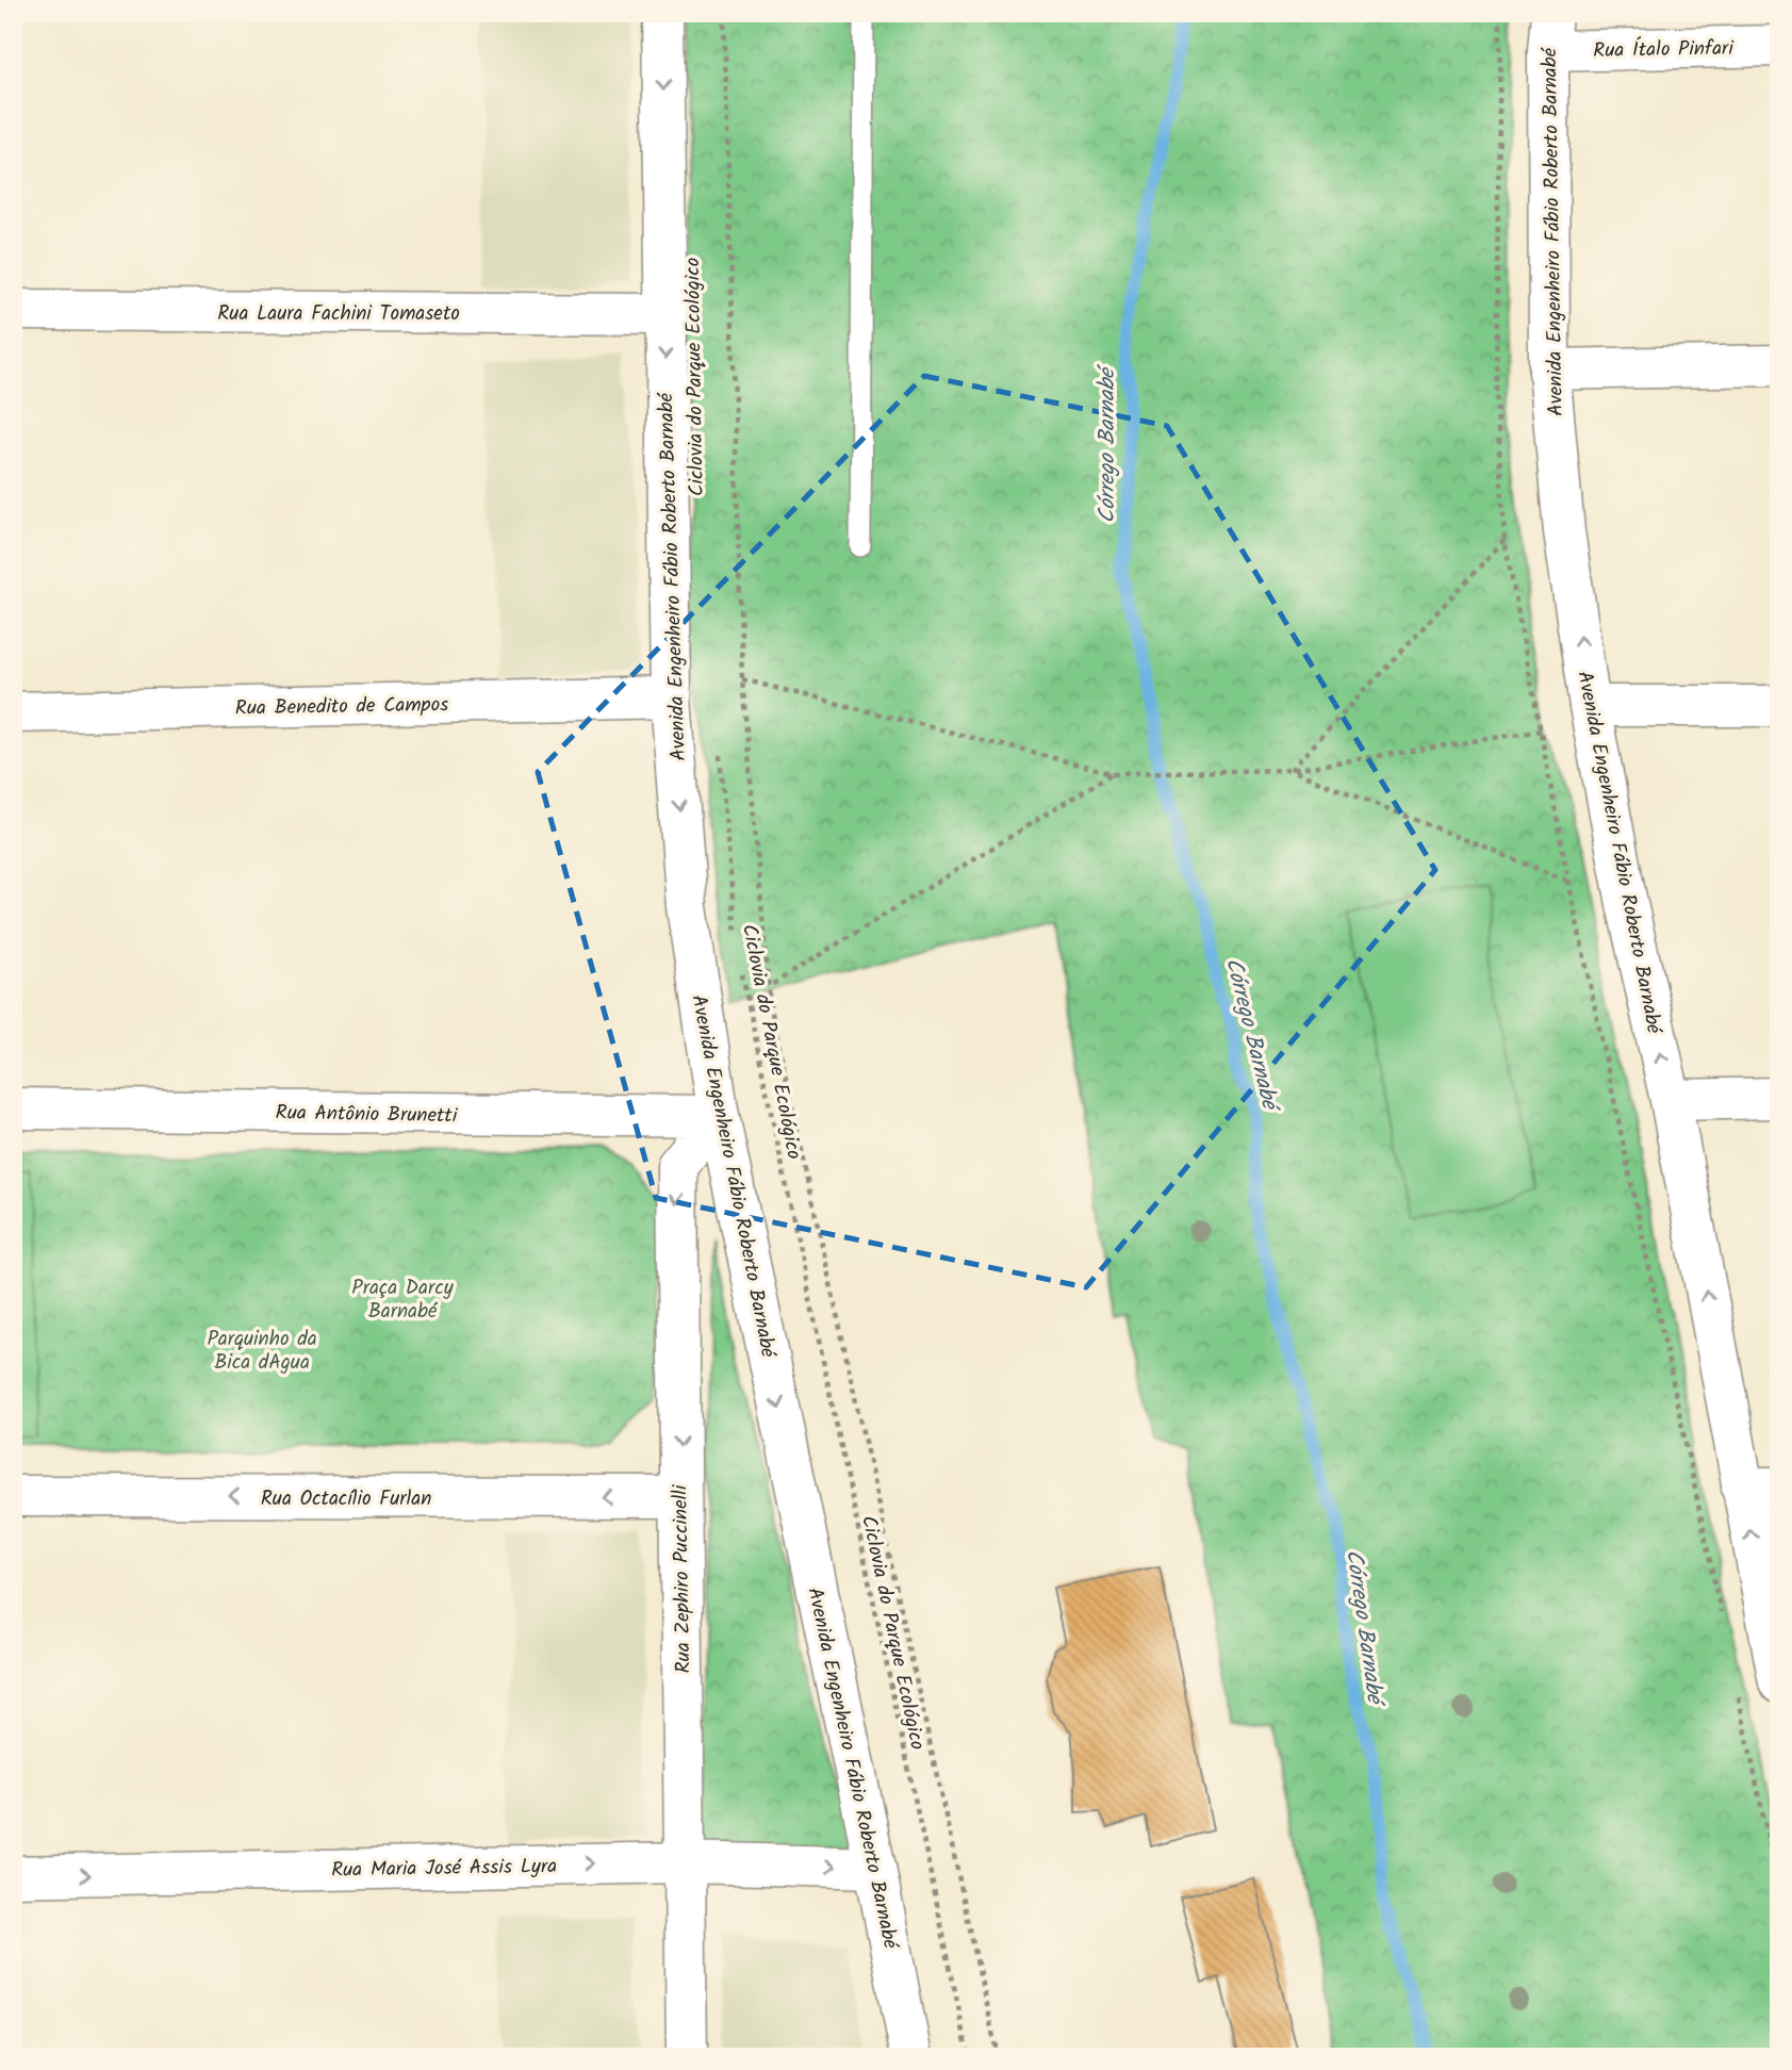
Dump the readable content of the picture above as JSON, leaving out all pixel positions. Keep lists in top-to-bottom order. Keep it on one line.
{"streets":{"street":["Rua Ítalo Pinfari","Avenida Engenheiro Fábio Roberto Barnabé","Rua Laura Fachini Tomaseto","Rua Benedito de Campos","Rua Antônio Brunetti","Rua Octacílio Furlan","Rua Zephiro Puccinelli","Rua Maria José Assis Lyra"],"path":["Ciclovia do Parque Ecológico"]},"crossings":[["Rua Ítalo Pinfari","Avenida Engenheiro Fábio Roberto Barnabé"],["Avenida Engenheiro Fábio Roberto Barnabé","Rua Laura Fachini Tomaseto"],["Avenida Engenheiro Fábio Roberto Barnabé","Rua Benedito de Campos"],["Avenida Engenheiro Fábio Roberto Barnabé","Rua Antônio Brunetti"],["Avenida Engenheiro Fábio Roberto Barnabé","Rua Zephiro Puccinelli"],["Avenida Engenheiro Fábio Roberto Barnabé","Rua Maria José Assis Lyra"],["Rua Antônio Brunetti","Rua Zephiro Puccinelli"],["Rua Octacílio Furlan","Rua Zephiro Puccinelli"],["Rua Zephiro Puccinelli","Rua Maria José Assis Lyra"]],"one_way":["Rua Octacílio Furlan","Rua Zephiro Puccinelli","Rua Maria José Assis Lyra"],"water":["Córrego Barnabé"],"parks":["Praça Darcy Barnabé","Parquinho da Bica dAgua"]}
